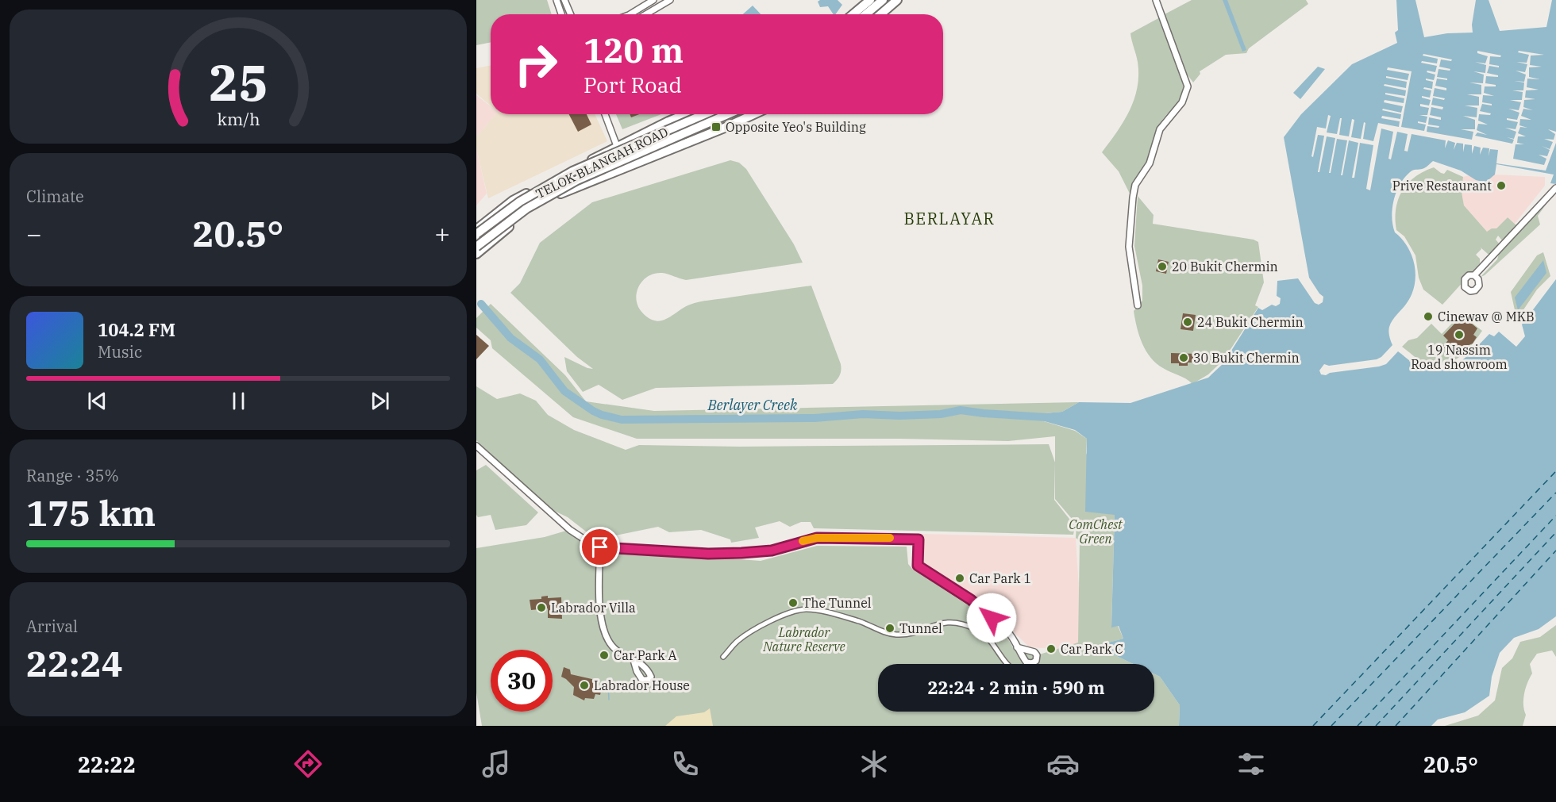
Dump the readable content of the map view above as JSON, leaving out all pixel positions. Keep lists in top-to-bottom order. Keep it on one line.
{"streets":{"main road":["TELOK BLANGAH ROAD"]},"districts":["BERLAYAR"],"water":["Berlayer Creek"],"parks":["ComChest Green","Labrador Nature Reserve"],"places":{"transit":["Opposite Yeo's Building"],"other":["Prive Restaurant","20 Bukit Chermin","Cinewav @ MKB","24 Bukit Chermin","19 Nassim Road showroom","30 Bukit Chermin","Car Park 1","The Tunnel","Labrador Villa","Tunnel","Car Park C","Car Park A","Labrador House"]},"page":{"turn":["120 m","Port Road"],"tile":["Climate",["Range · 35%","175 km"],["Arrival","22:24"]],"heat":["−","20.5°","+"],"song":["104.2 FM","Music"],"limit":"30","trip":"22:24 · 2 min · 590 m","tabs":["22:22","20.5°"],"gauge":["25","km/h"]}}
